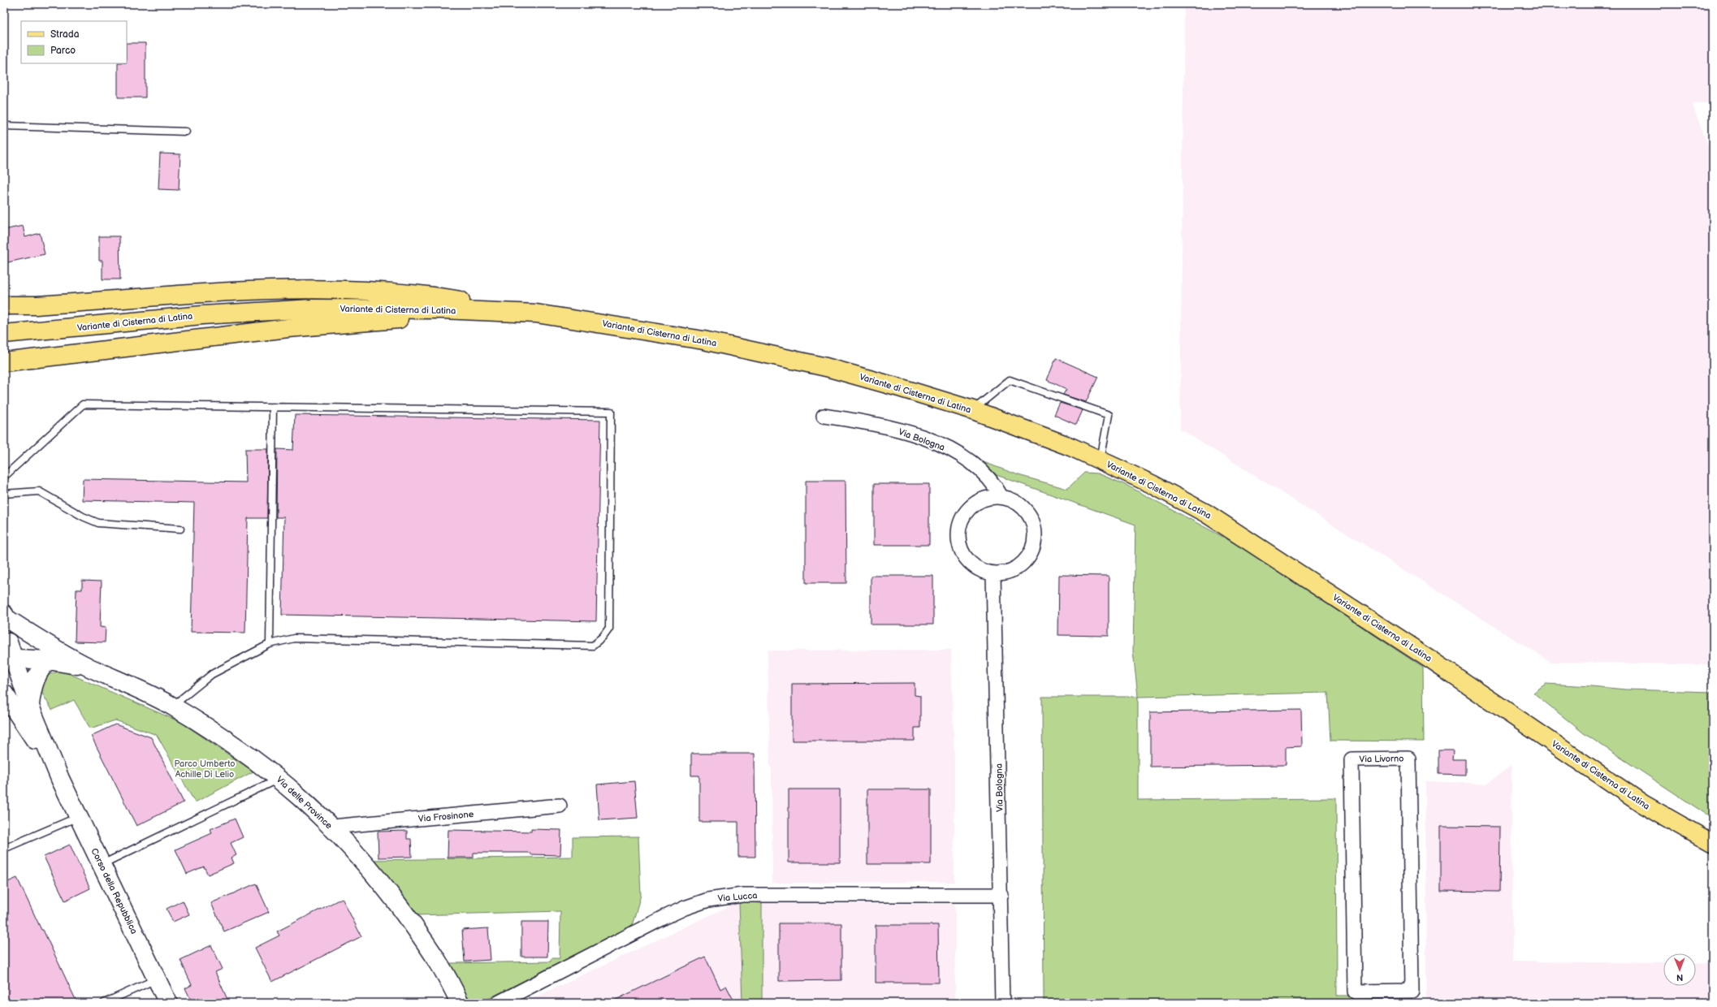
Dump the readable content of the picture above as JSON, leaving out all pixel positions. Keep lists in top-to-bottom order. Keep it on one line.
{"streets":{"main road":["Variante di Cisterna di Latina","Via delle Province","Corso della Repubblica"],"street":["Via Bologna","Via Livorno","Via Frosinone","Via Lucca"]},"crossings":[["Via Bologna","Via Lucca"],["Via delle Province","Via Frosinone"],["Via delle Province","Corso della Repubblica"]],"parks":["Parco Umberto Achille Di Lelio"],"legend":["Strada","Parco"],"north":"bottom"}
